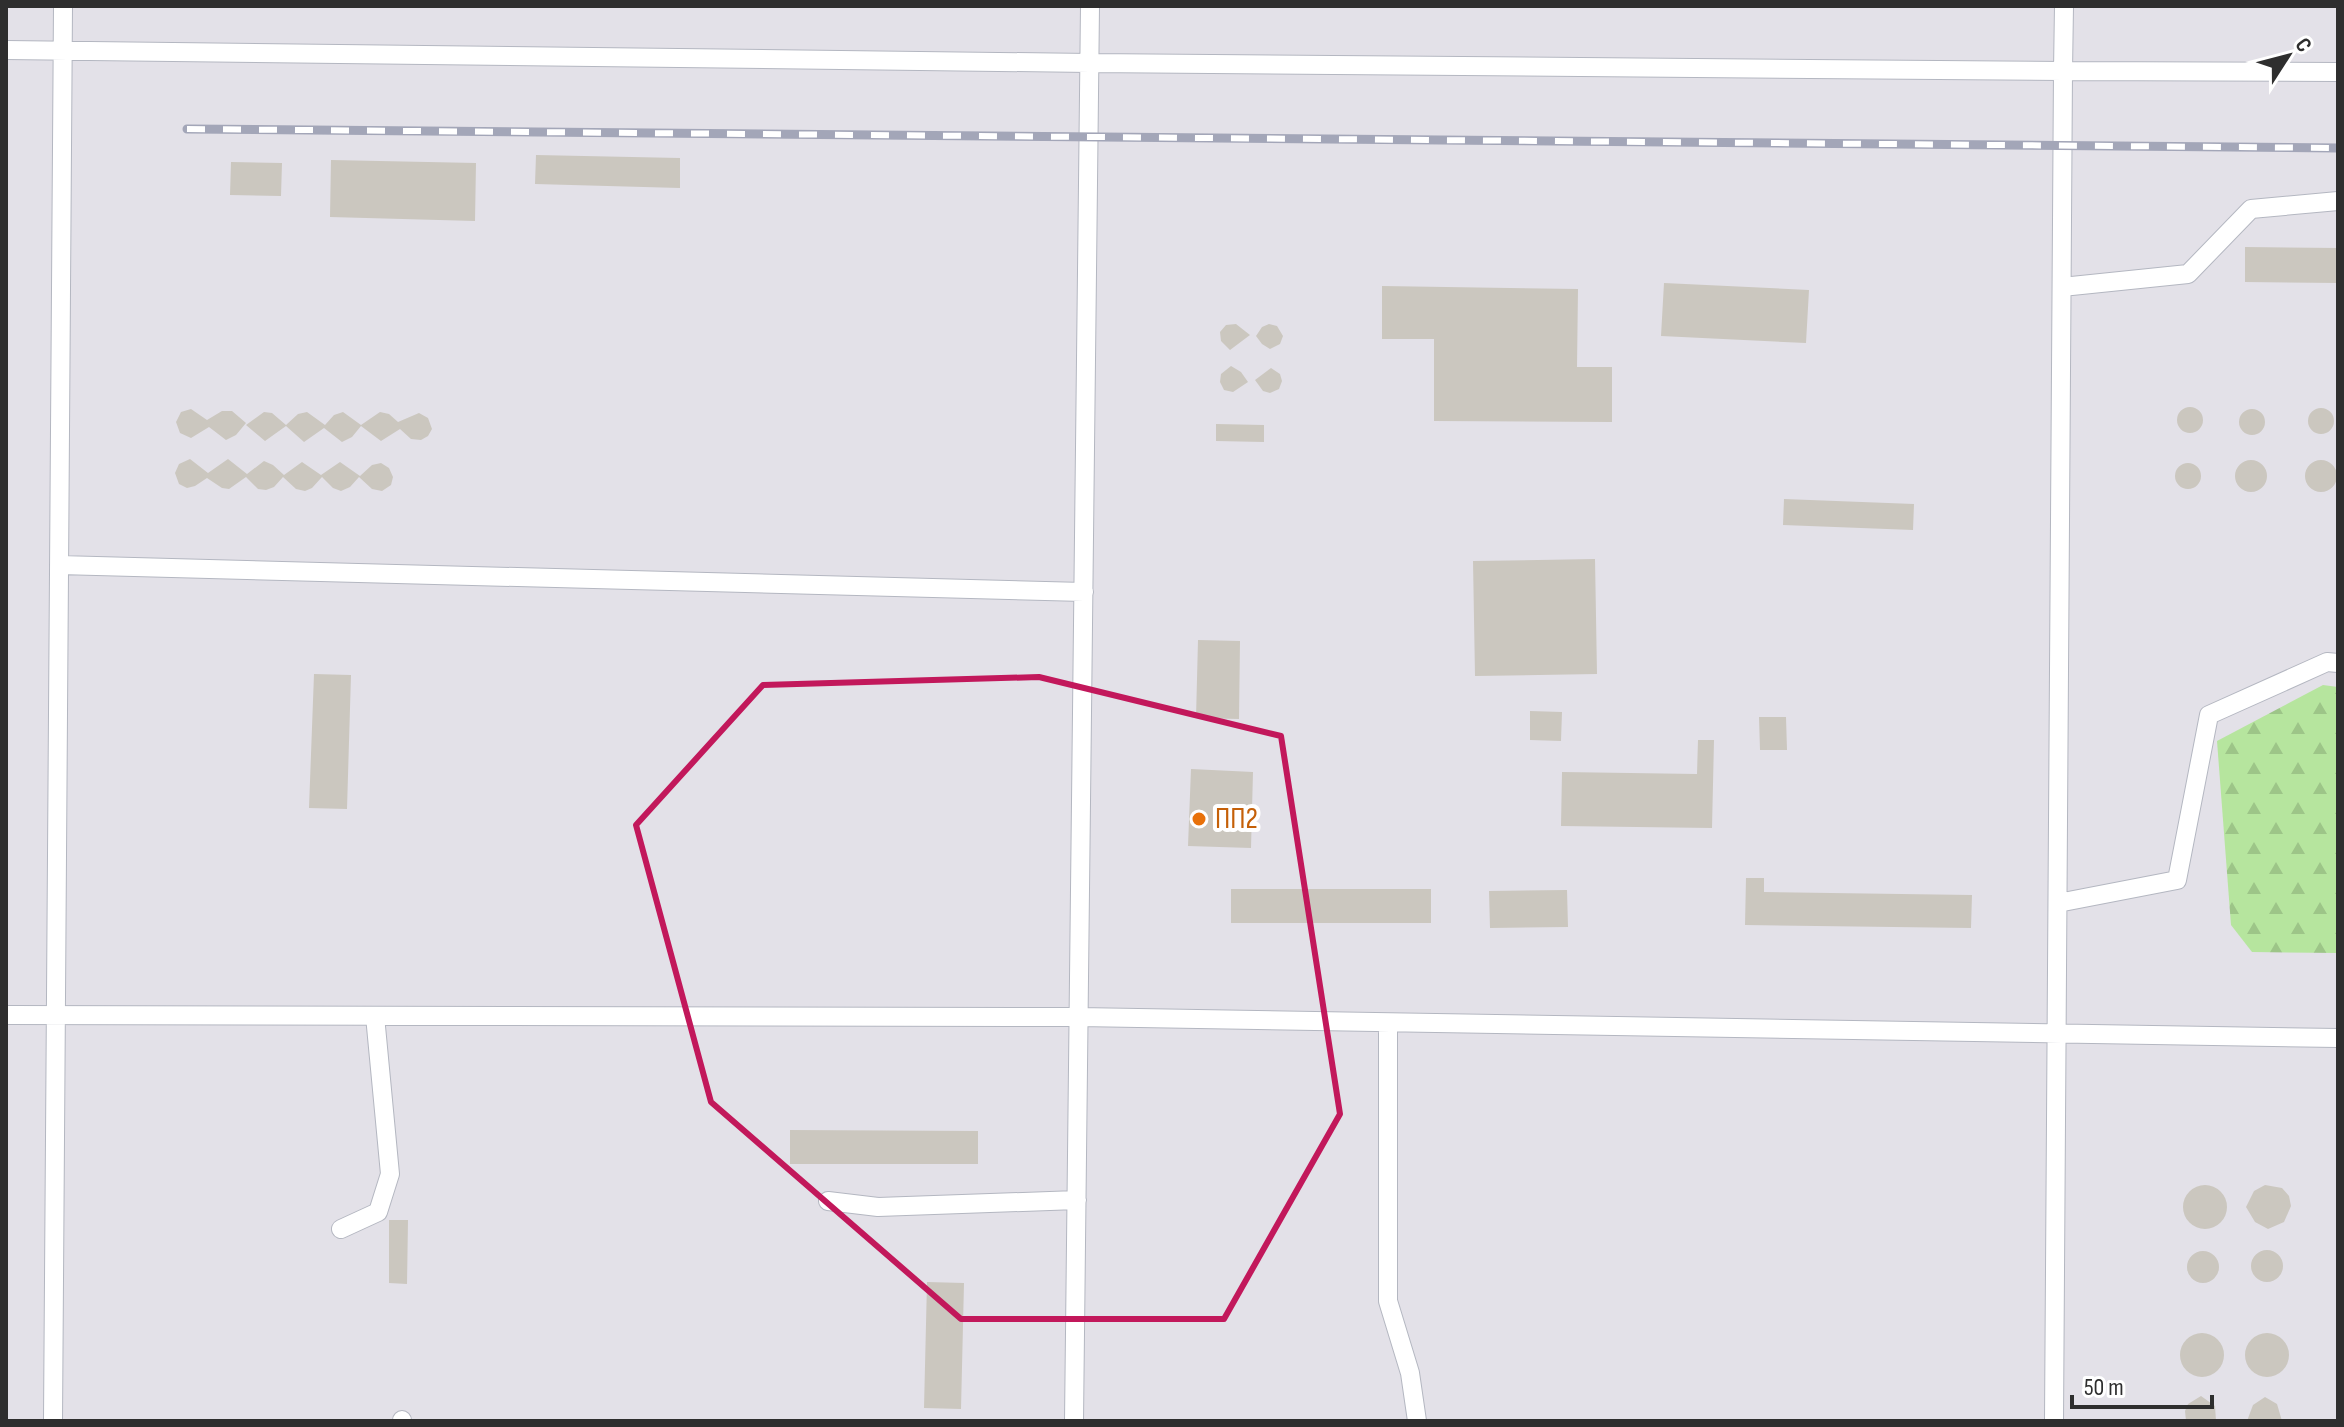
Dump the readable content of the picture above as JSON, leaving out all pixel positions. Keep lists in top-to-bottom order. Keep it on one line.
{"places":["ПП2"],"scale_bar":"50 m","north":"top right"}
